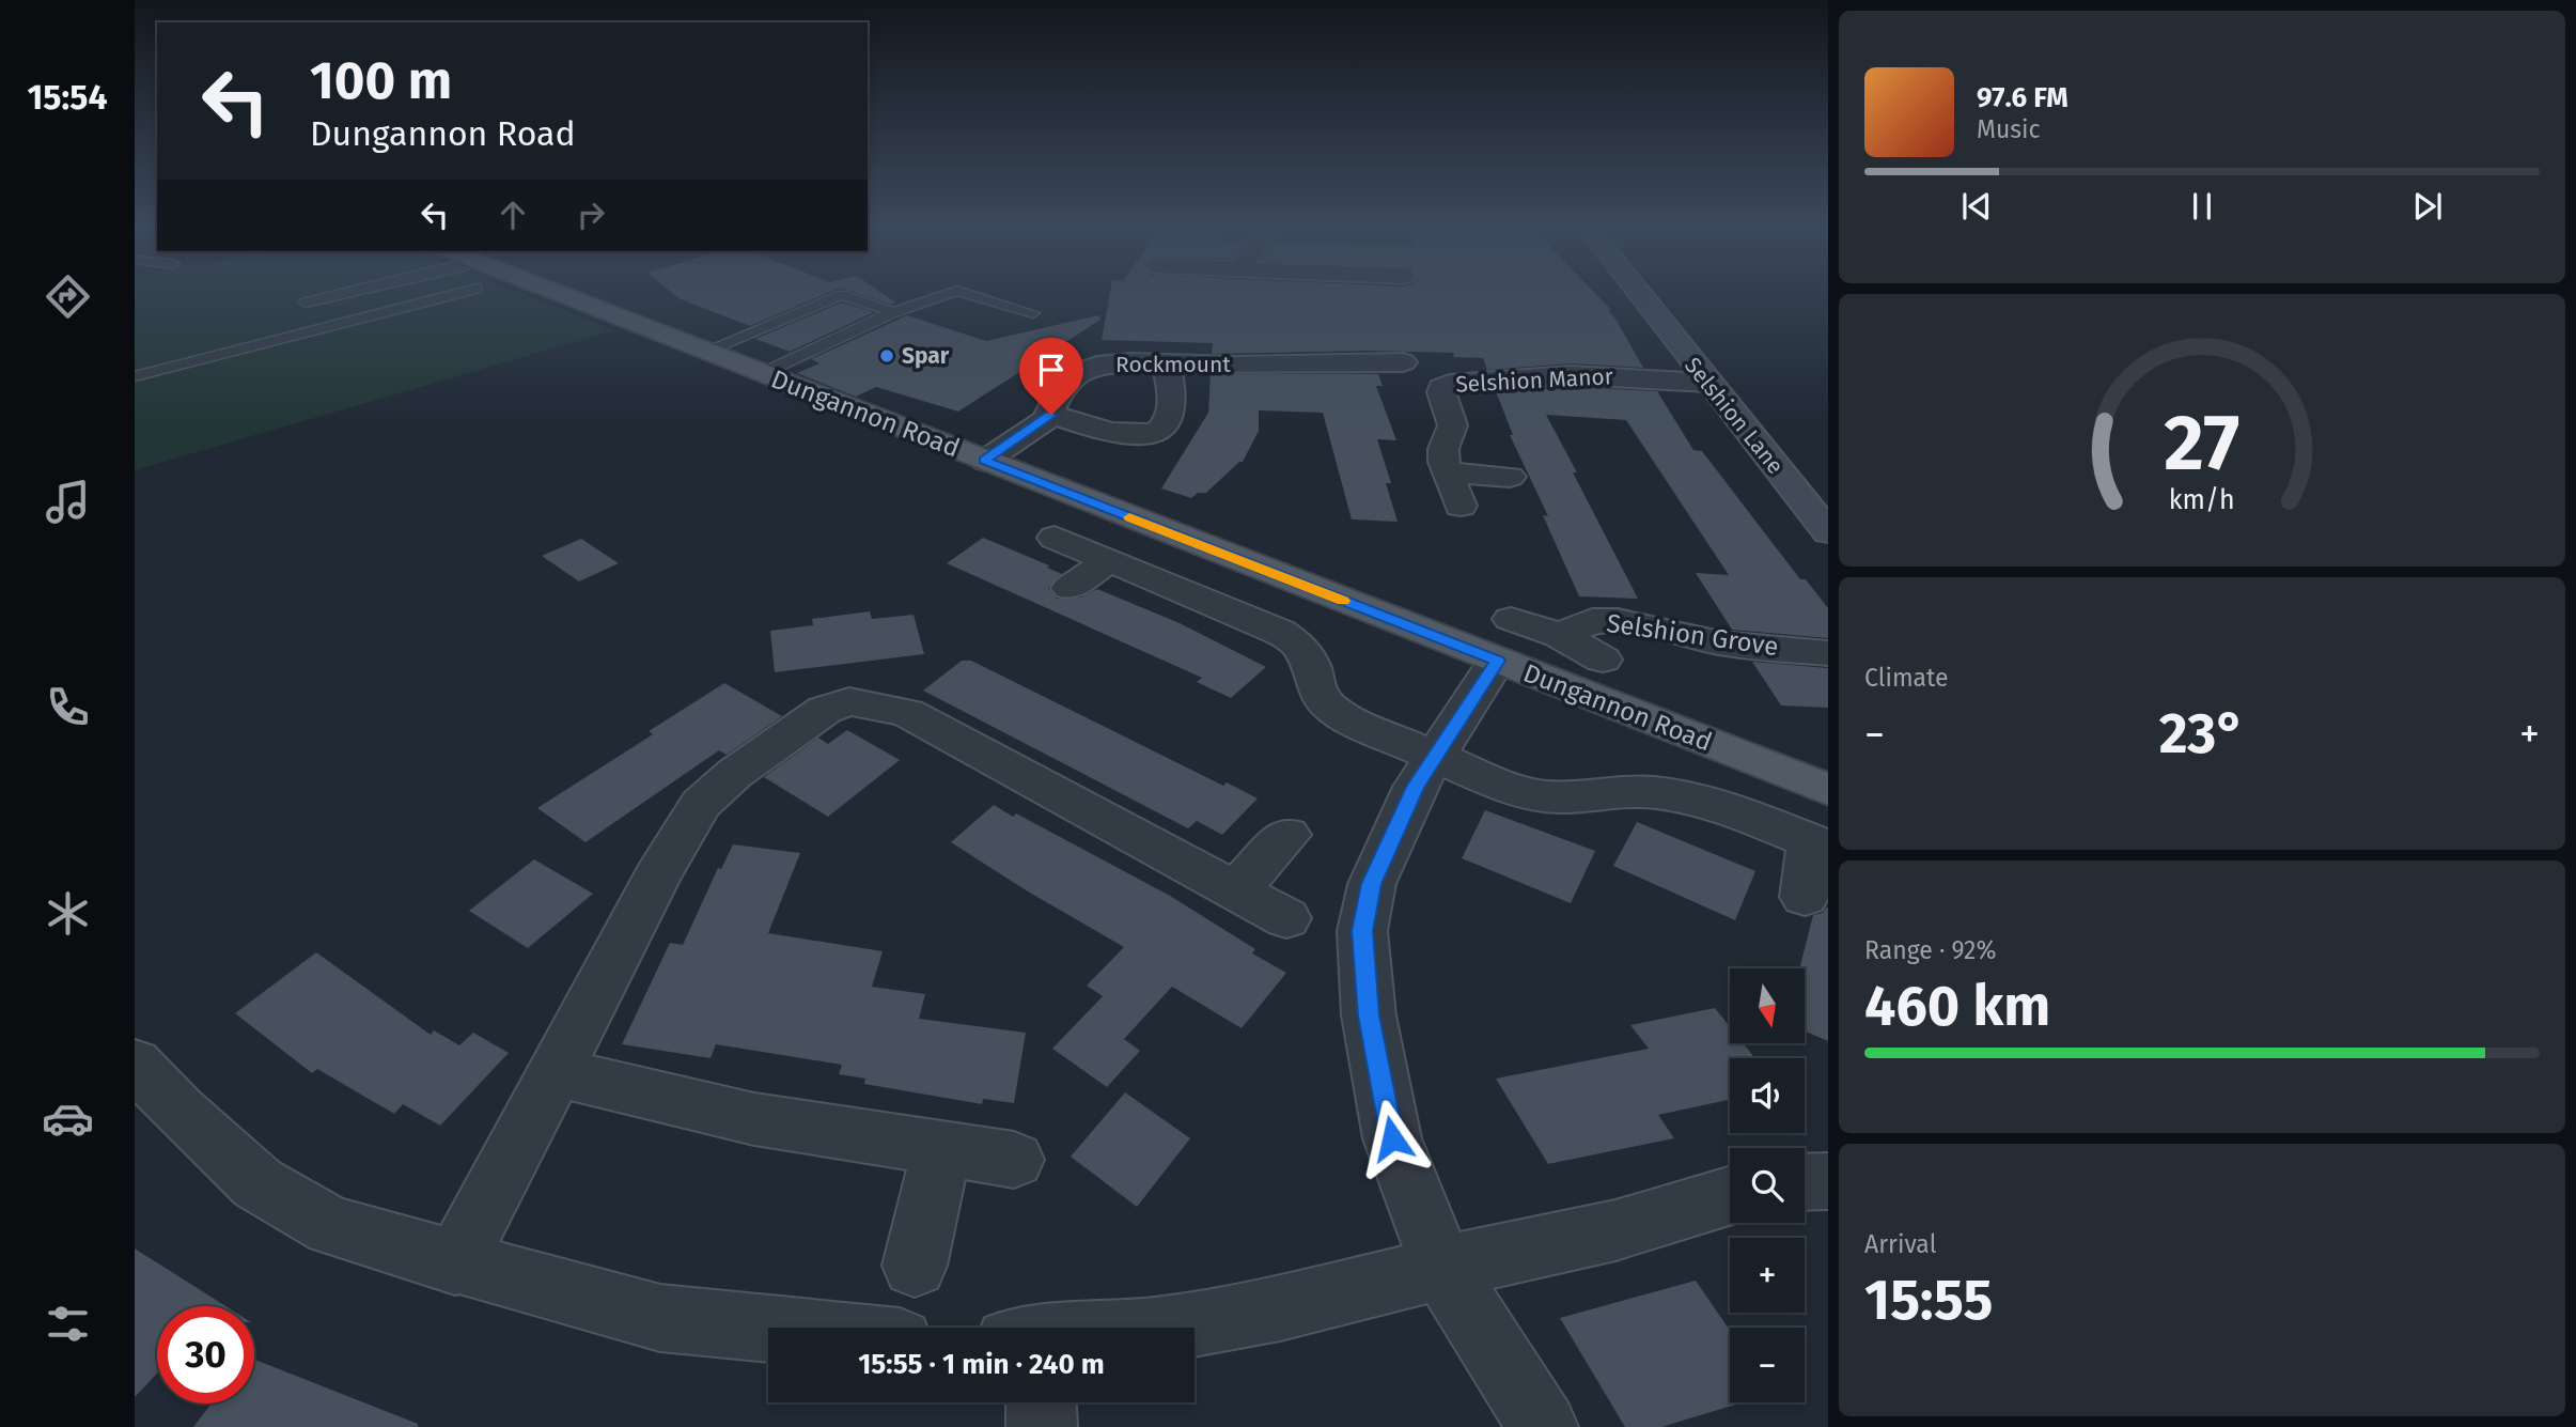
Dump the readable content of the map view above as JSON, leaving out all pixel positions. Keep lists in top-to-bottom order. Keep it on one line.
{"streets":{"main road":["Dungannon Road"],"street":["Rockmount","Selshion Manor","Selshion Lane","Selshion Grove"]},"crossings":[["Selshion Manor","Selshion Lane"],["Dungannon Road","Selshion Grove"]],"places":["Spar"],"north":"bottom","page":{"tabs":"15:54","turn":["100 m","Dungannon Road"],"song":["97.6 FM","Music"],"tile":["Climate",["Range · 92%","460 km"],["Arrival","15:55"]],"heat":["−","23°","+"],"map_buttons":["+","−"],"limit":"30","trip":"15:55 · 1 min · 240 m","gauge":["27","km/h"]}}
